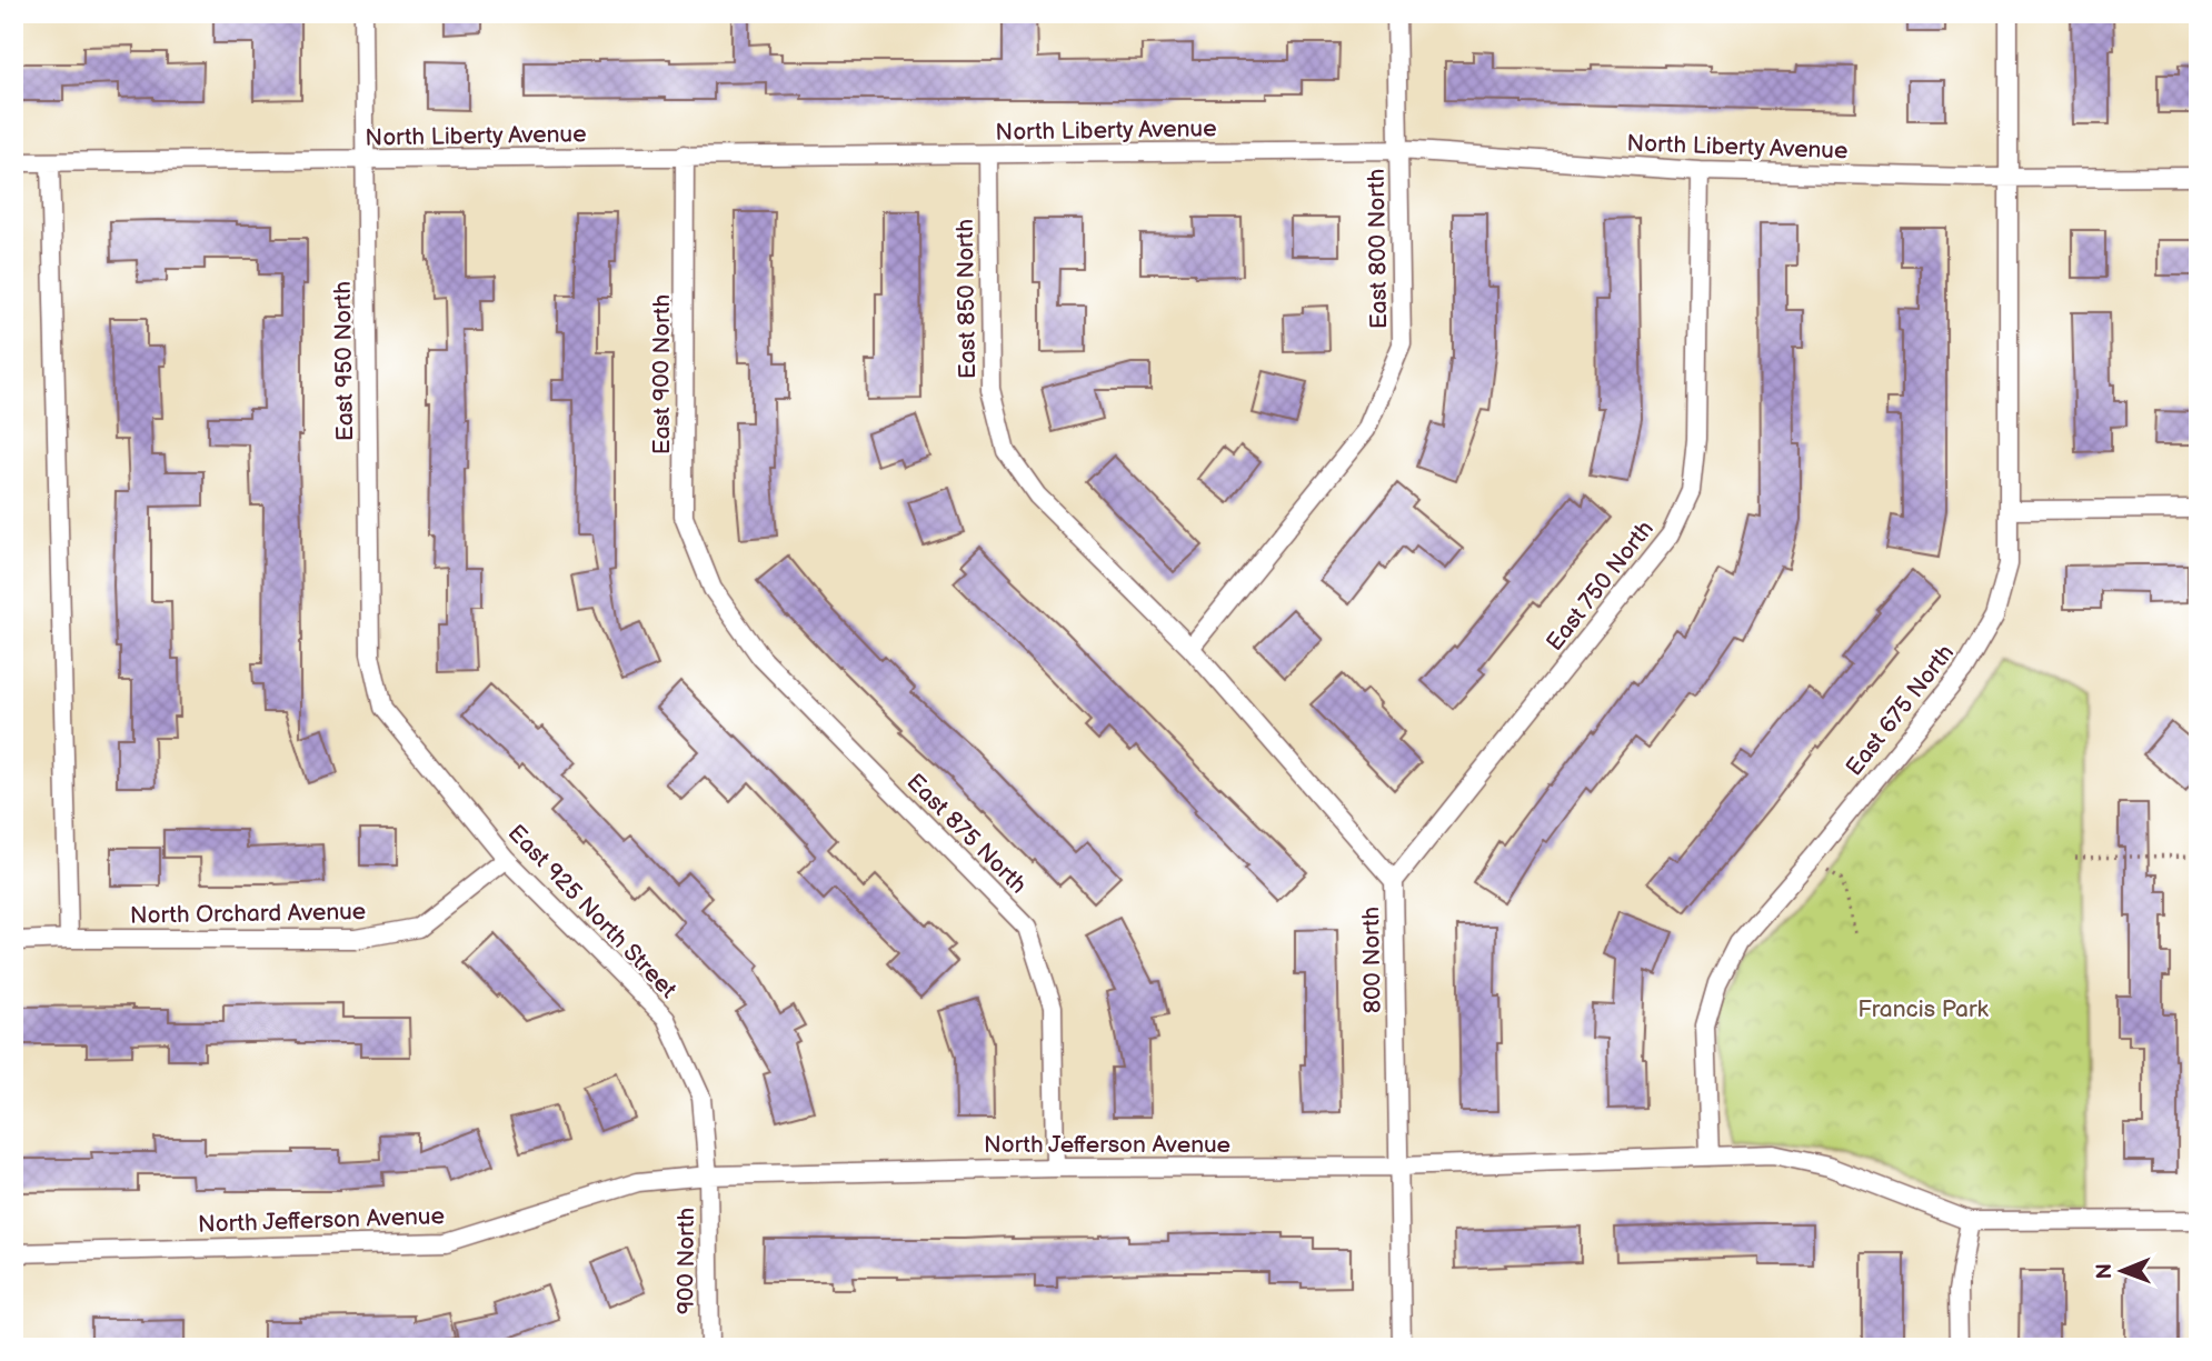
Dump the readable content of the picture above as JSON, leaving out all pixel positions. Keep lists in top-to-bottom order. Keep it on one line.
{"streets":{"street":["North Liberty Avenue","East 800 North","East 850 North","East 950 North","East 900 North","East 750 North","East 675 North","East 875 North","East 925 North Street","North Orchard Avenue","800 North","North Jefferson Avenue","900 North"]},"crossings":[["North Liberty Avenue","East 800 North"],["North Liberty Avenue","East 850 North"],["North Liberty Avenue","East 950 North"],["North Liberty Avenue","East 900 North"],["North Liberty Avenue","East 750 North"],["North Liberty Avenue","East 675 North"],["East 800 North","East 850 North"],["East 800 North","800 North"],["East 850 North","800 North"],["East 950 North","East 925 North Street"],["East 900 North","East 875 North"],["East 750 North","800 North"],["East 675 North","North Jefferson Avenue"],["East 875 North","North Jefferson Avenue"],["East 925 North Street","North Orchard Avenue"],["East 925 North Street","North Jefferson Avenue"],["East 925 North Street","900 North"],["800 North","North Jefferson Avenue"],["North Jefferson Avenue","900 North"]],"parks":["Francis Park"],"north":"left"}
